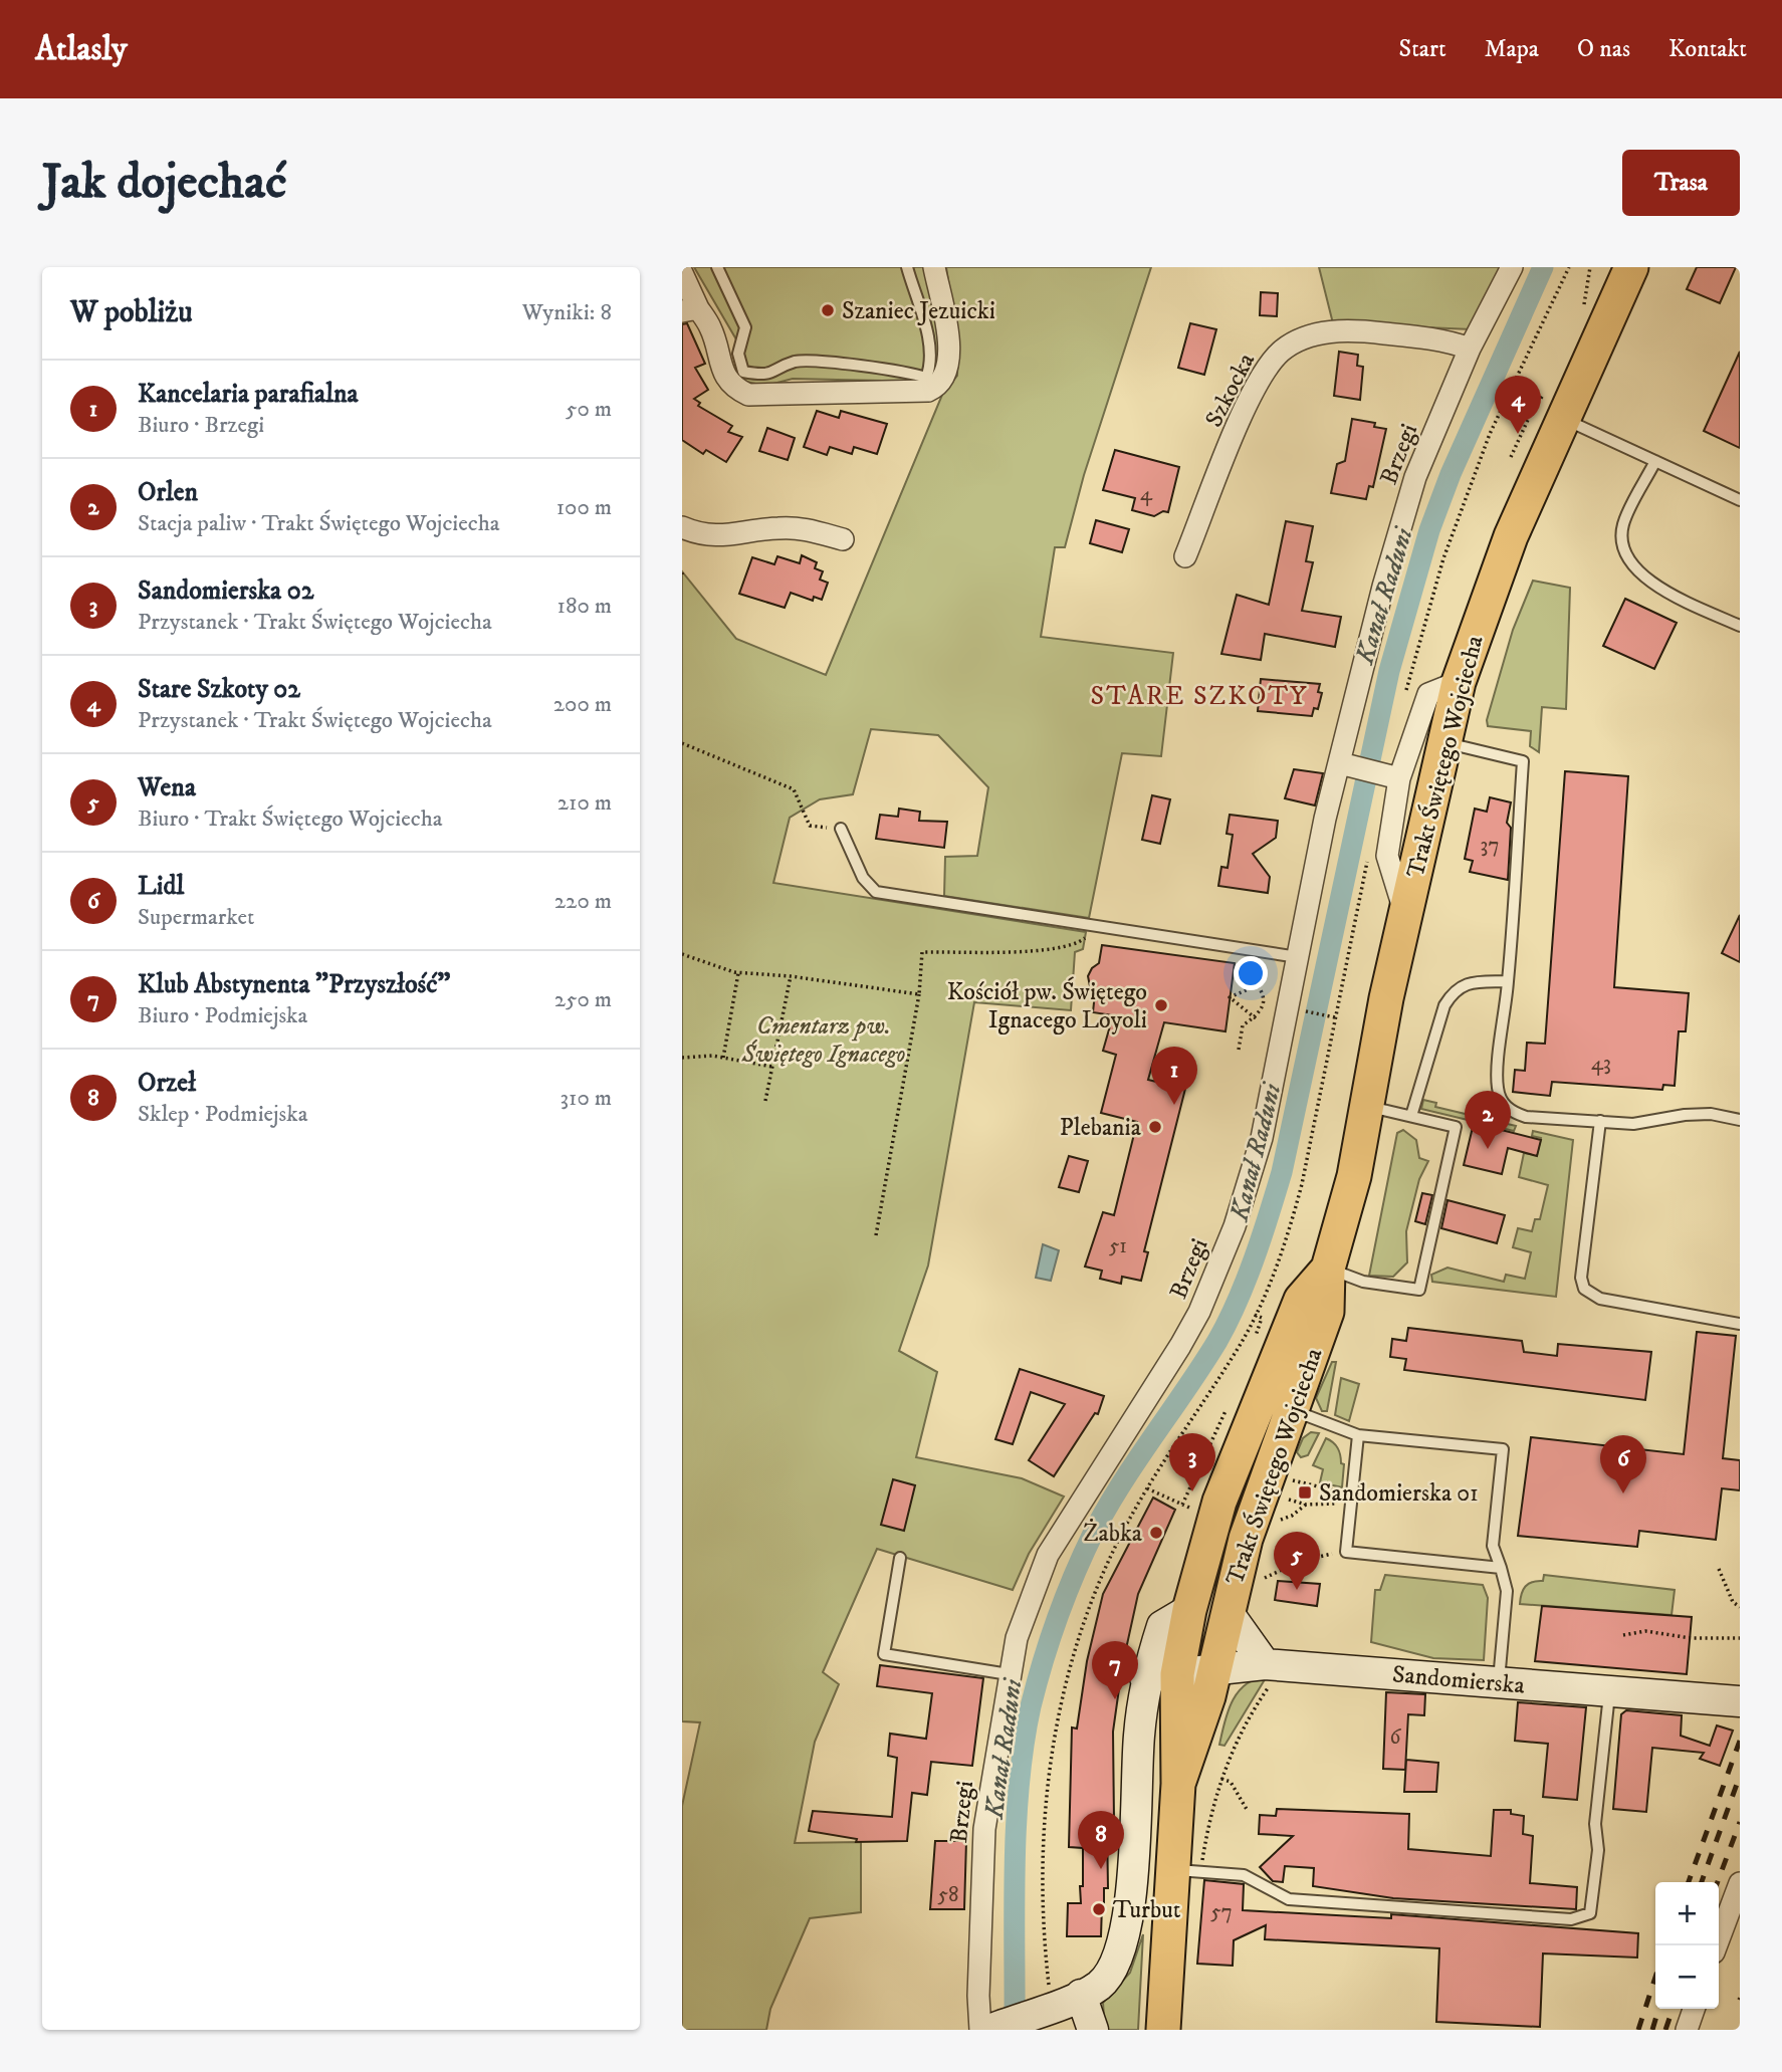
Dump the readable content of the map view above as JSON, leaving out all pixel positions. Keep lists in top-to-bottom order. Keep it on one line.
{"streets":{"main road":["Trakt Świętego Wojciecha"],"street":["Szkocka","Brzegi","Sandomierska"]},"crossings":[["Szkocka","Brzegi"],["Trakt Świętego Wojciecha","Sandomierska"]],"districts":["STARE SZKOTY"],"water":["Kanał Raduni"],"parks":["Cmentarz pw. Świętego Ignacego"],"places":{"other":["Szaniec Jezuicki","Kościół pw. Świętego Ignacego Loyoli","Plebania","Żabka","Turbut"],"transit":["Sandomierska 01"]},"house_numbers":["4","37","43","51","6","58","57"],"page":{"header":"Atlasly","nav":["Start","Mapa","O nas","Kontakt"],"buttons":"Trasa","title":"Jak dojechać","heading":["W pobliżu","Wyniki: 8"],"list":[{"mark":"1","name":"Kancelaria parafialna","note":"Biuro · Brzegi","value":"50 m"},{"mark":"2","name":"Orlen","note":"Stacja paliw · Trakt Świętego Wojciecha","value":"100 m"},{"mark":"3","name":"Sandomierska 02","note":"Przystanek · Trakt Świętego Wojciecha","value":"180 m"},{"mark":"4","name":"Stare Szkoty 02","note":"Przystanek · Trakt Świętego Wojciecha","value":"200 m"},{"mark":"5","name":"Wena","note":"Biuro · Trakt Świętego Wojciecha","value":"210 m"},{"mark":"6","name":"Lidl","note":"Supermarket","value":"220 m"},{"mark":"7","name":"Klub Abstynenta \"Przyszłość\"","note":"Biuro · Podmiejska","value":"250 m"},{"mark":"8","name":"Orzeł","note":"Sklep · Podmiejska","value":"310 m"}],"pins":["4","1","2","3","6","5","7","8"],"map_buttons":["+","−"]}}
